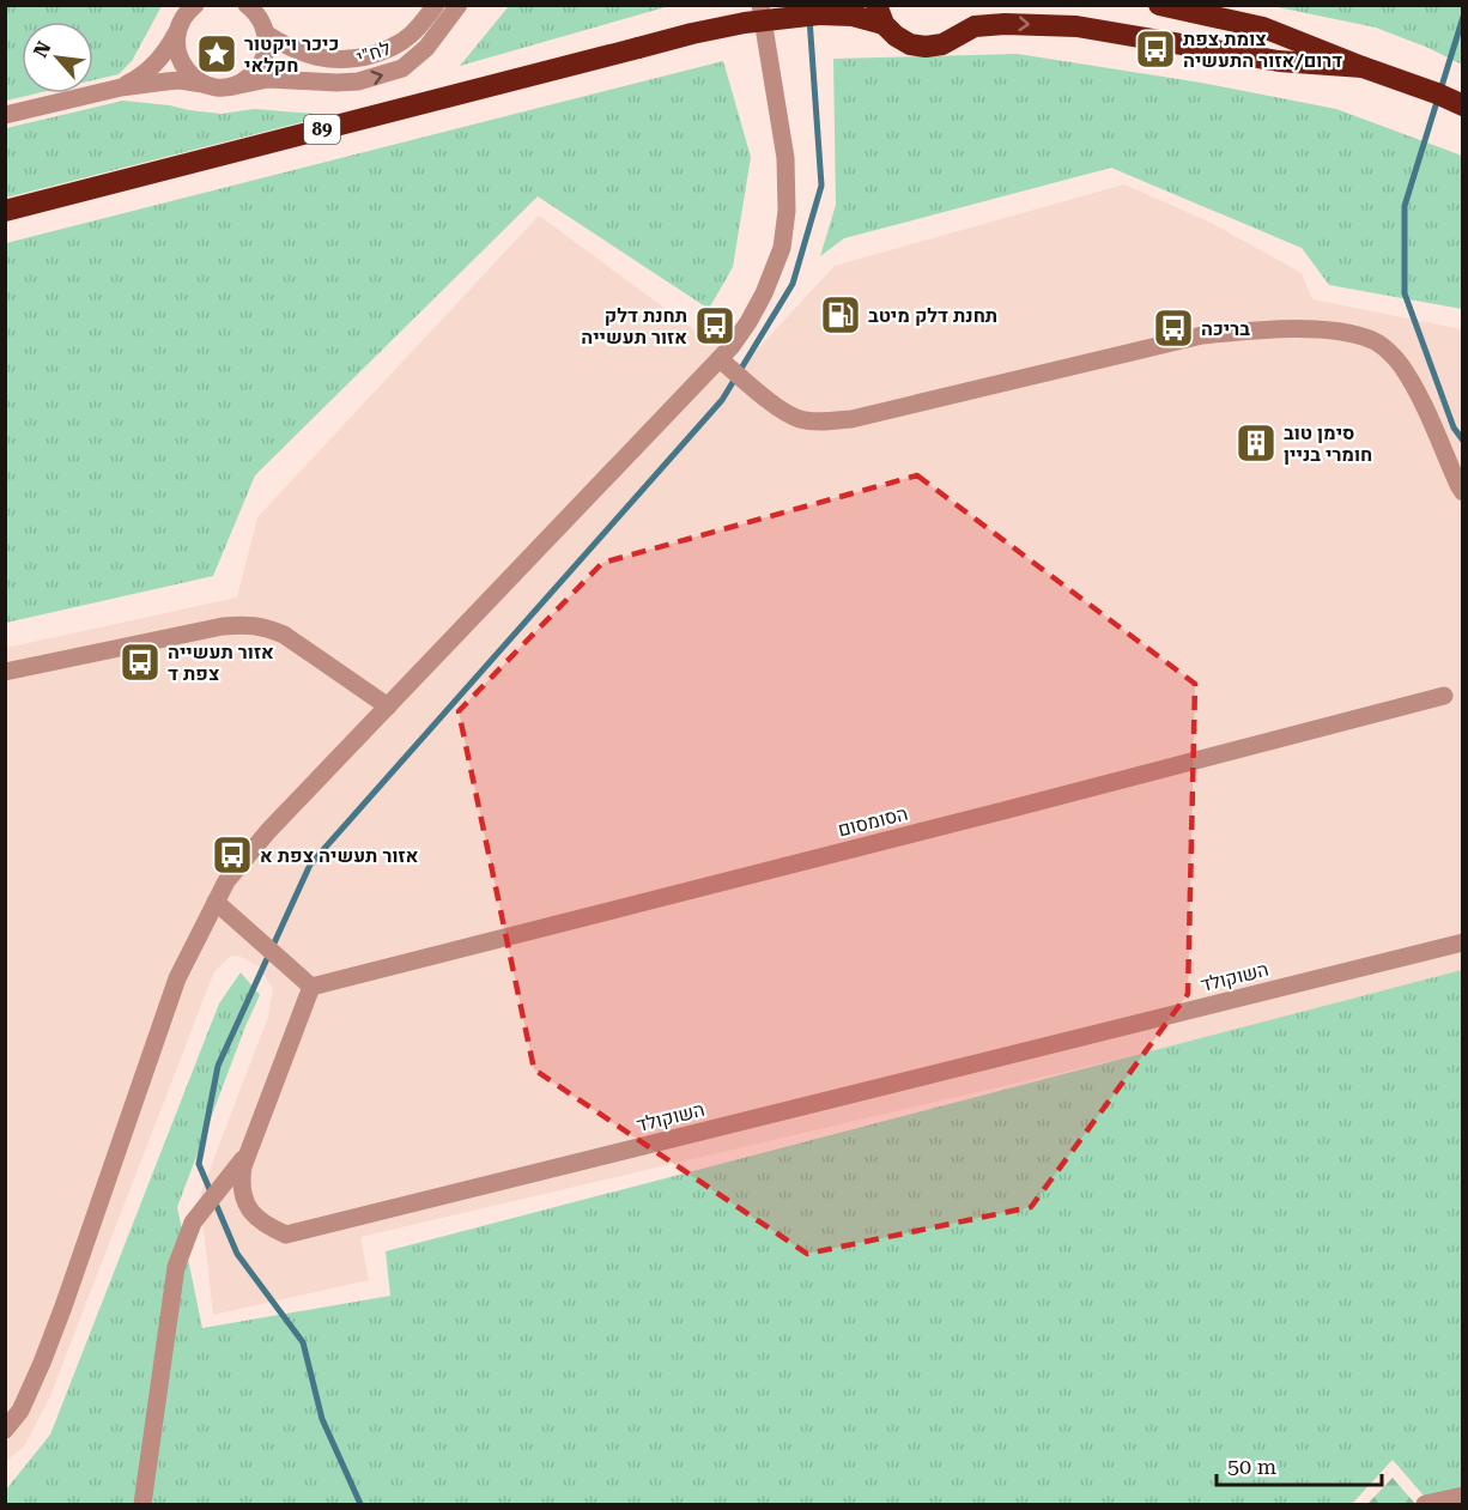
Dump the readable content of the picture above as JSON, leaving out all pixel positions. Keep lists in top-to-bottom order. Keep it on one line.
{"streets":{"highway":["89"],"street":["לח\"י","הסומסום","השוקולד"]},"crossings":[["הסומסום","השוקולד"]],"one_way":["לח\"י"],"places":{"bus stop":["צומת צפת דרום/אזור התעשיה","תחנת דלק אזור תעשייה","בריכה","אזור תעשייה צפת ד","אזור תעשיה צפת א"],"place":["כיכר ויקטור חקלאי"],"fuel station":["תחנת דלק מיטב"],"building":["סימן טוב חומרי בניין"]},"scale_bar":"50 m","north":"top left"}
